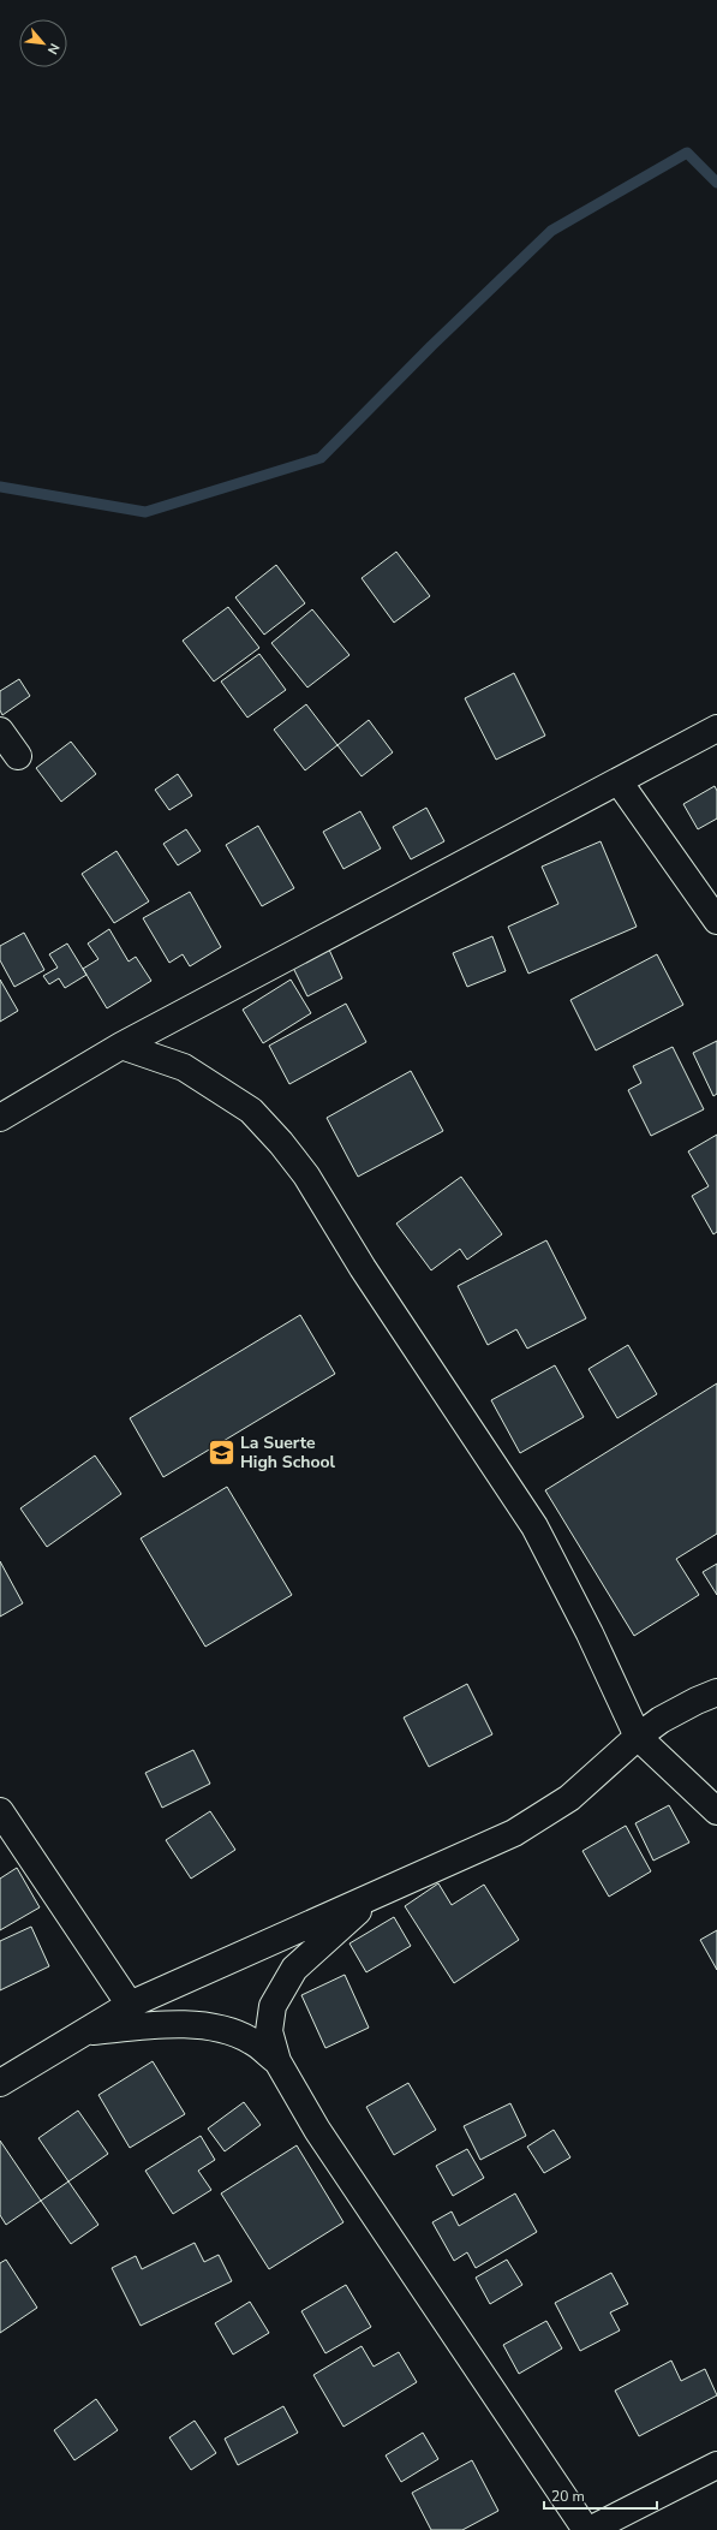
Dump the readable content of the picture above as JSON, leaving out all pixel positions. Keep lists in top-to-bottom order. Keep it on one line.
{"places":{"school or university":["La Suerte High School"]},"scale_bar":"20 m","north":"bottom right"}
